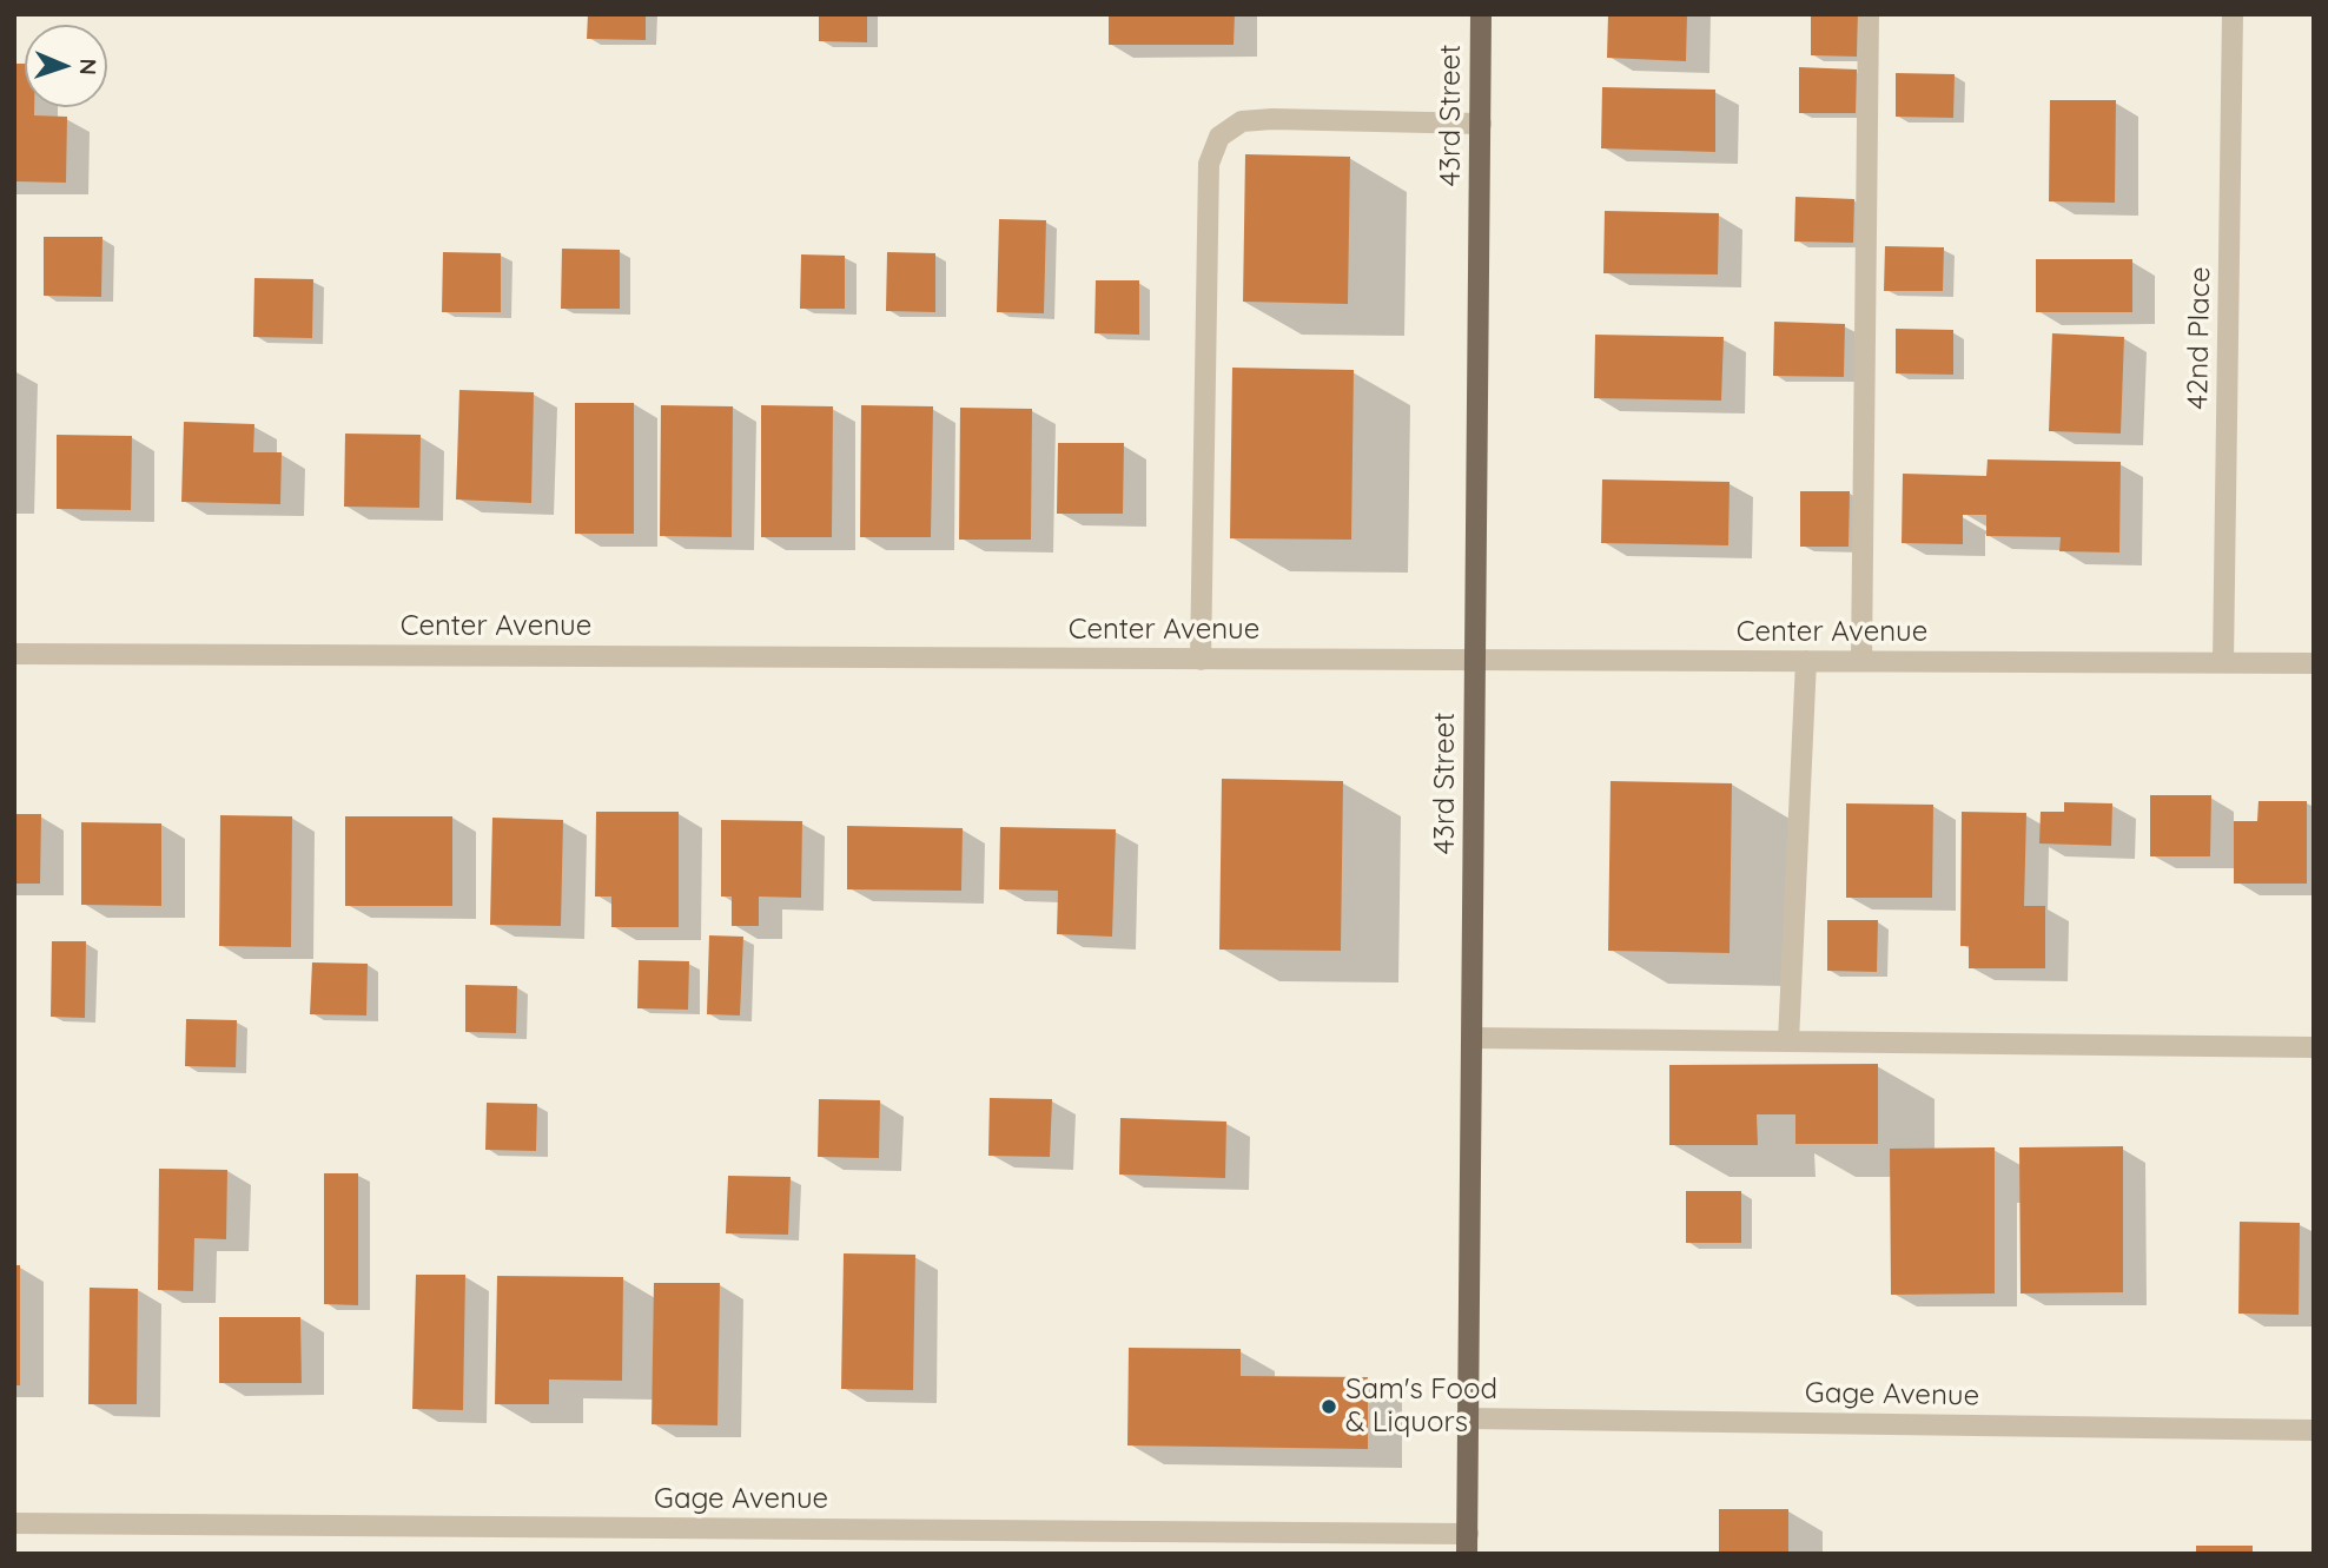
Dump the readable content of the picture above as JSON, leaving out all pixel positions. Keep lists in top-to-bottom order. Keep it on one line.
{"streets":{"main road":["43rd Street"],"street":["42nd Place","Center Avenue","Gage Avenue"]},"crossings":[["43rd Street","Center Avenue"],["43rd Street","Gage Avenue"],["42nd Place","Center Avenue"]],"places":["Sam's Food & Liquors"],"north":"right"}
